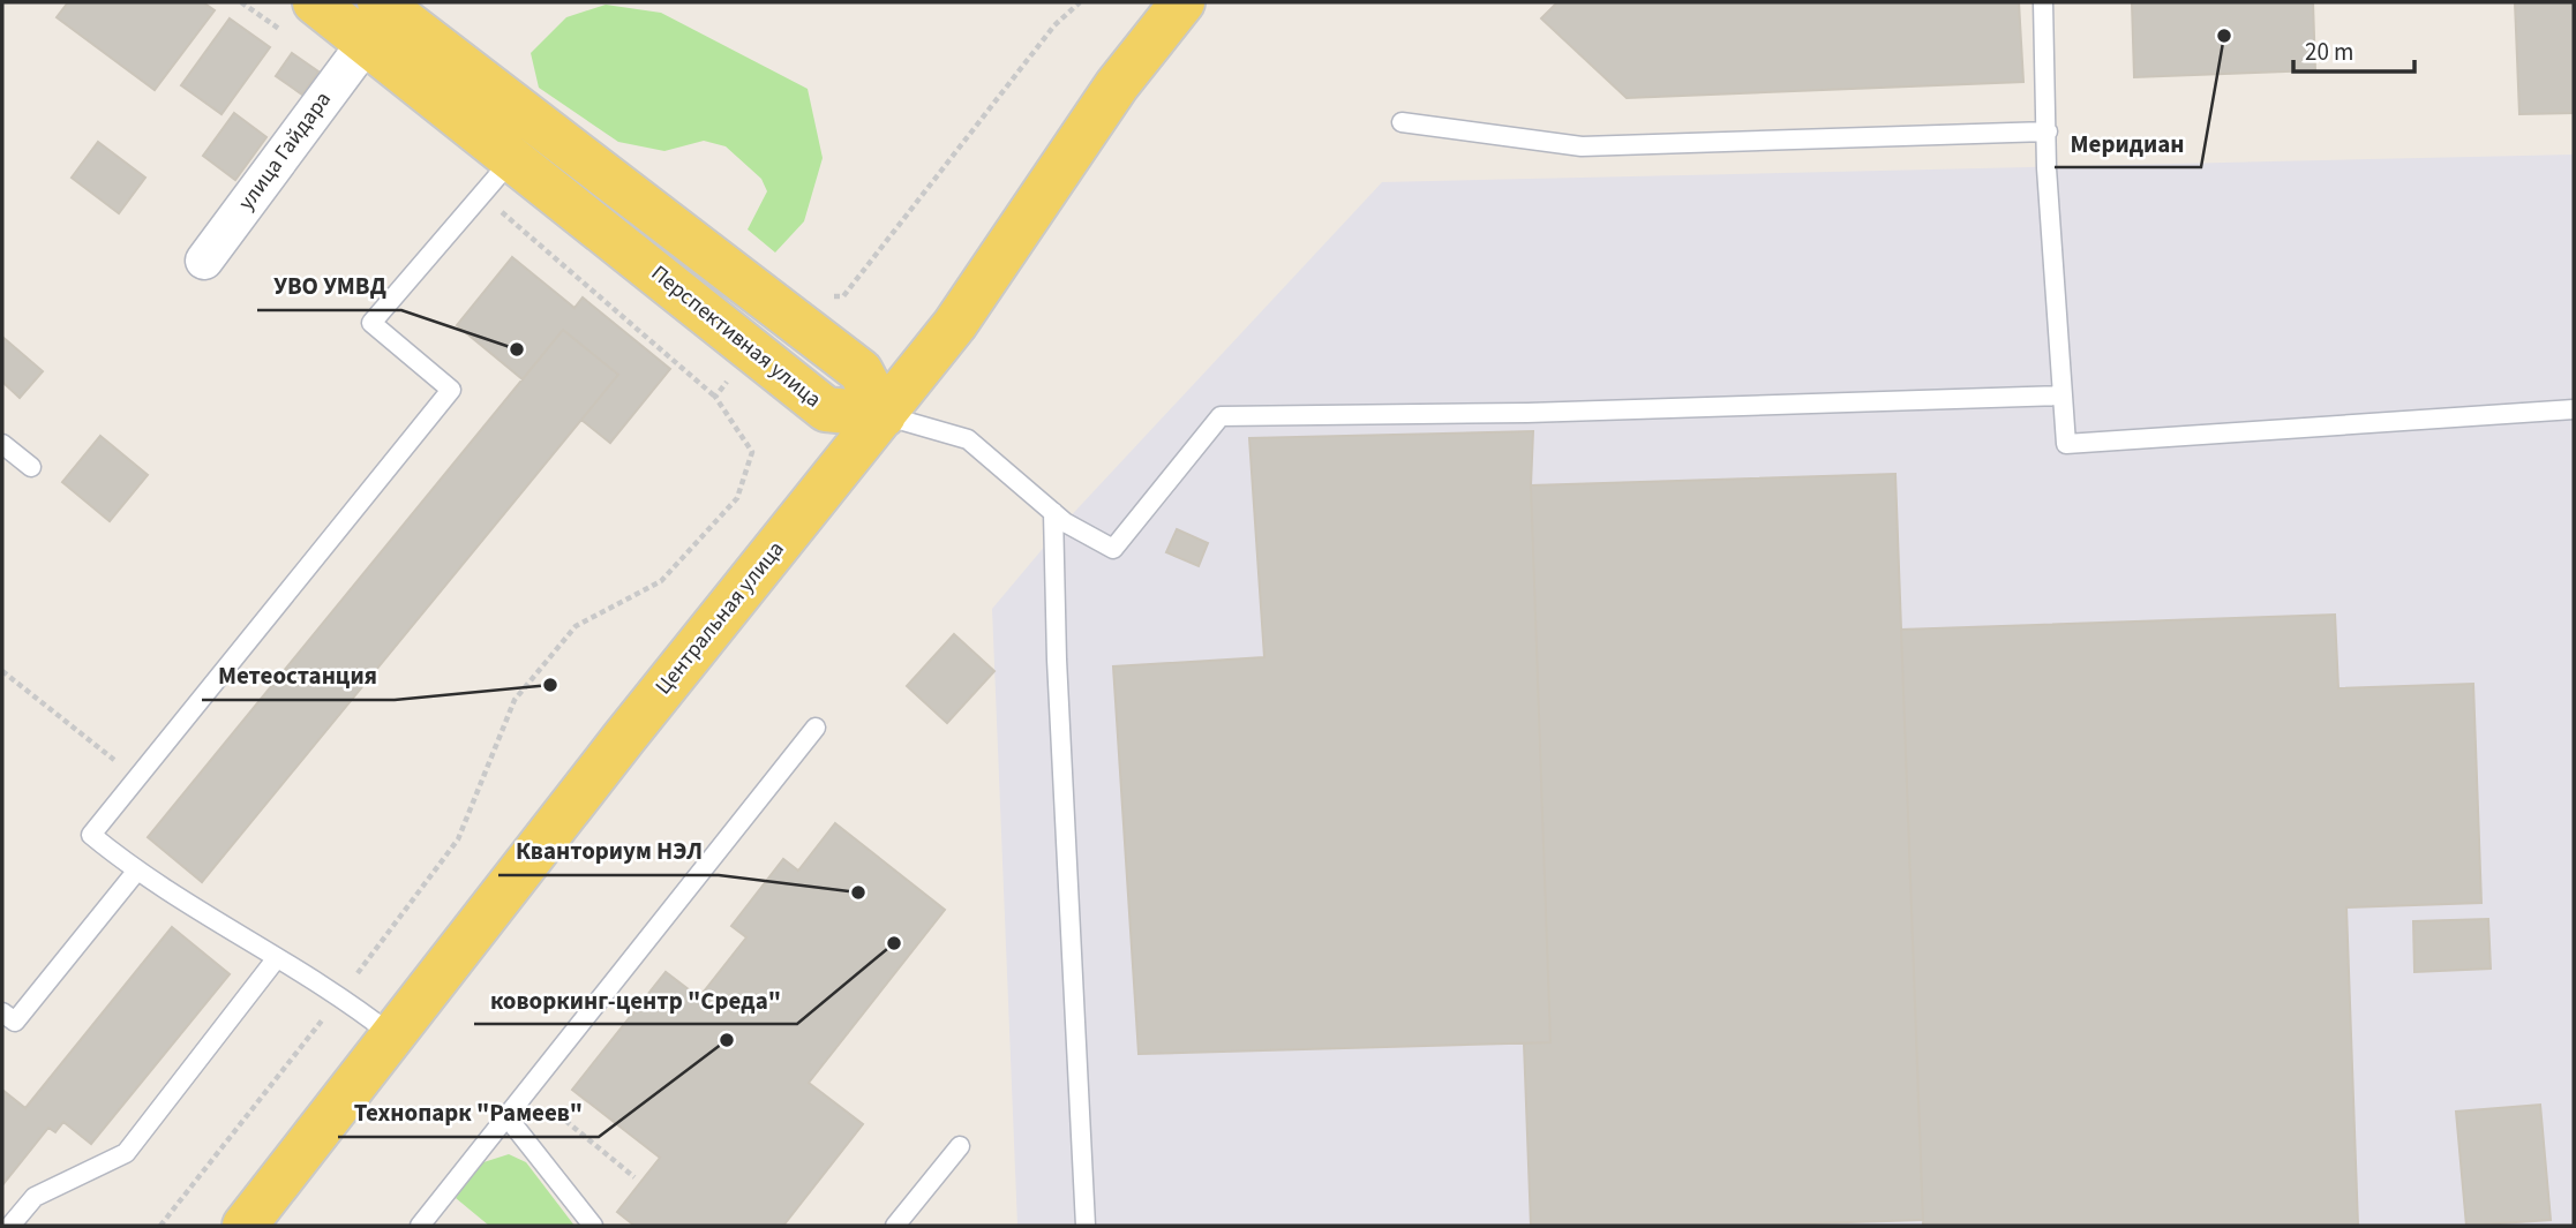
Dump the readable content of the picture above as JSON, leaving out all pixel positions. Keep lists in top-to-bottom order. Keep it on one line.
{"streets":{"main road":["Перспективная улица","Центральная улица"],"street":["улица Гайдара"]},"crossings":[["улица Гайдара","Перспективная улица"],["Перспективная улица","Центральная улица"]],"places":["Меридиан","УВО УМВД","Метеостанция","Кванториум НЭЛ","коворкинг-центр \"Среда\"","Технопарк \"Рамеев\""],"scale_bar":"20 m"}
